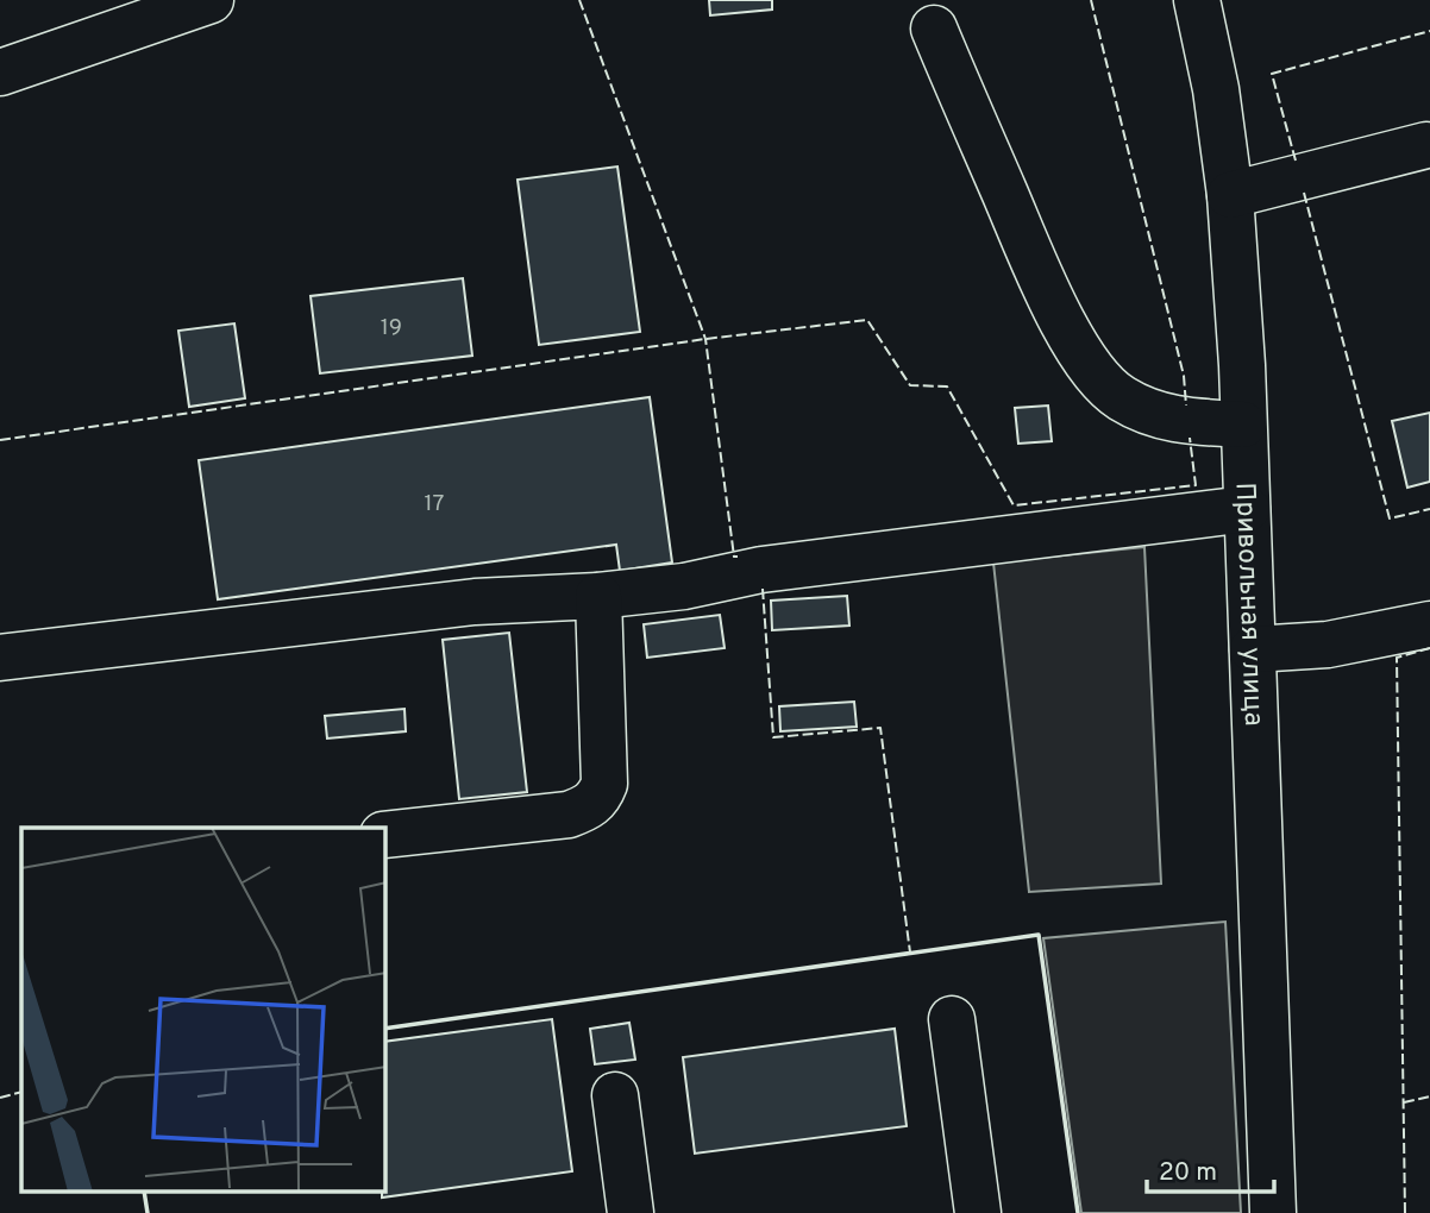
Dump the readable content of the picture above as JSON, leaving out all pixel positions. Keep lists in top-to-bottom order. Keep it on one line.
{"streets":{"street":["Привольная улица"]},"house_numbers":["19","17"],"scale_bar":"20 m"}
